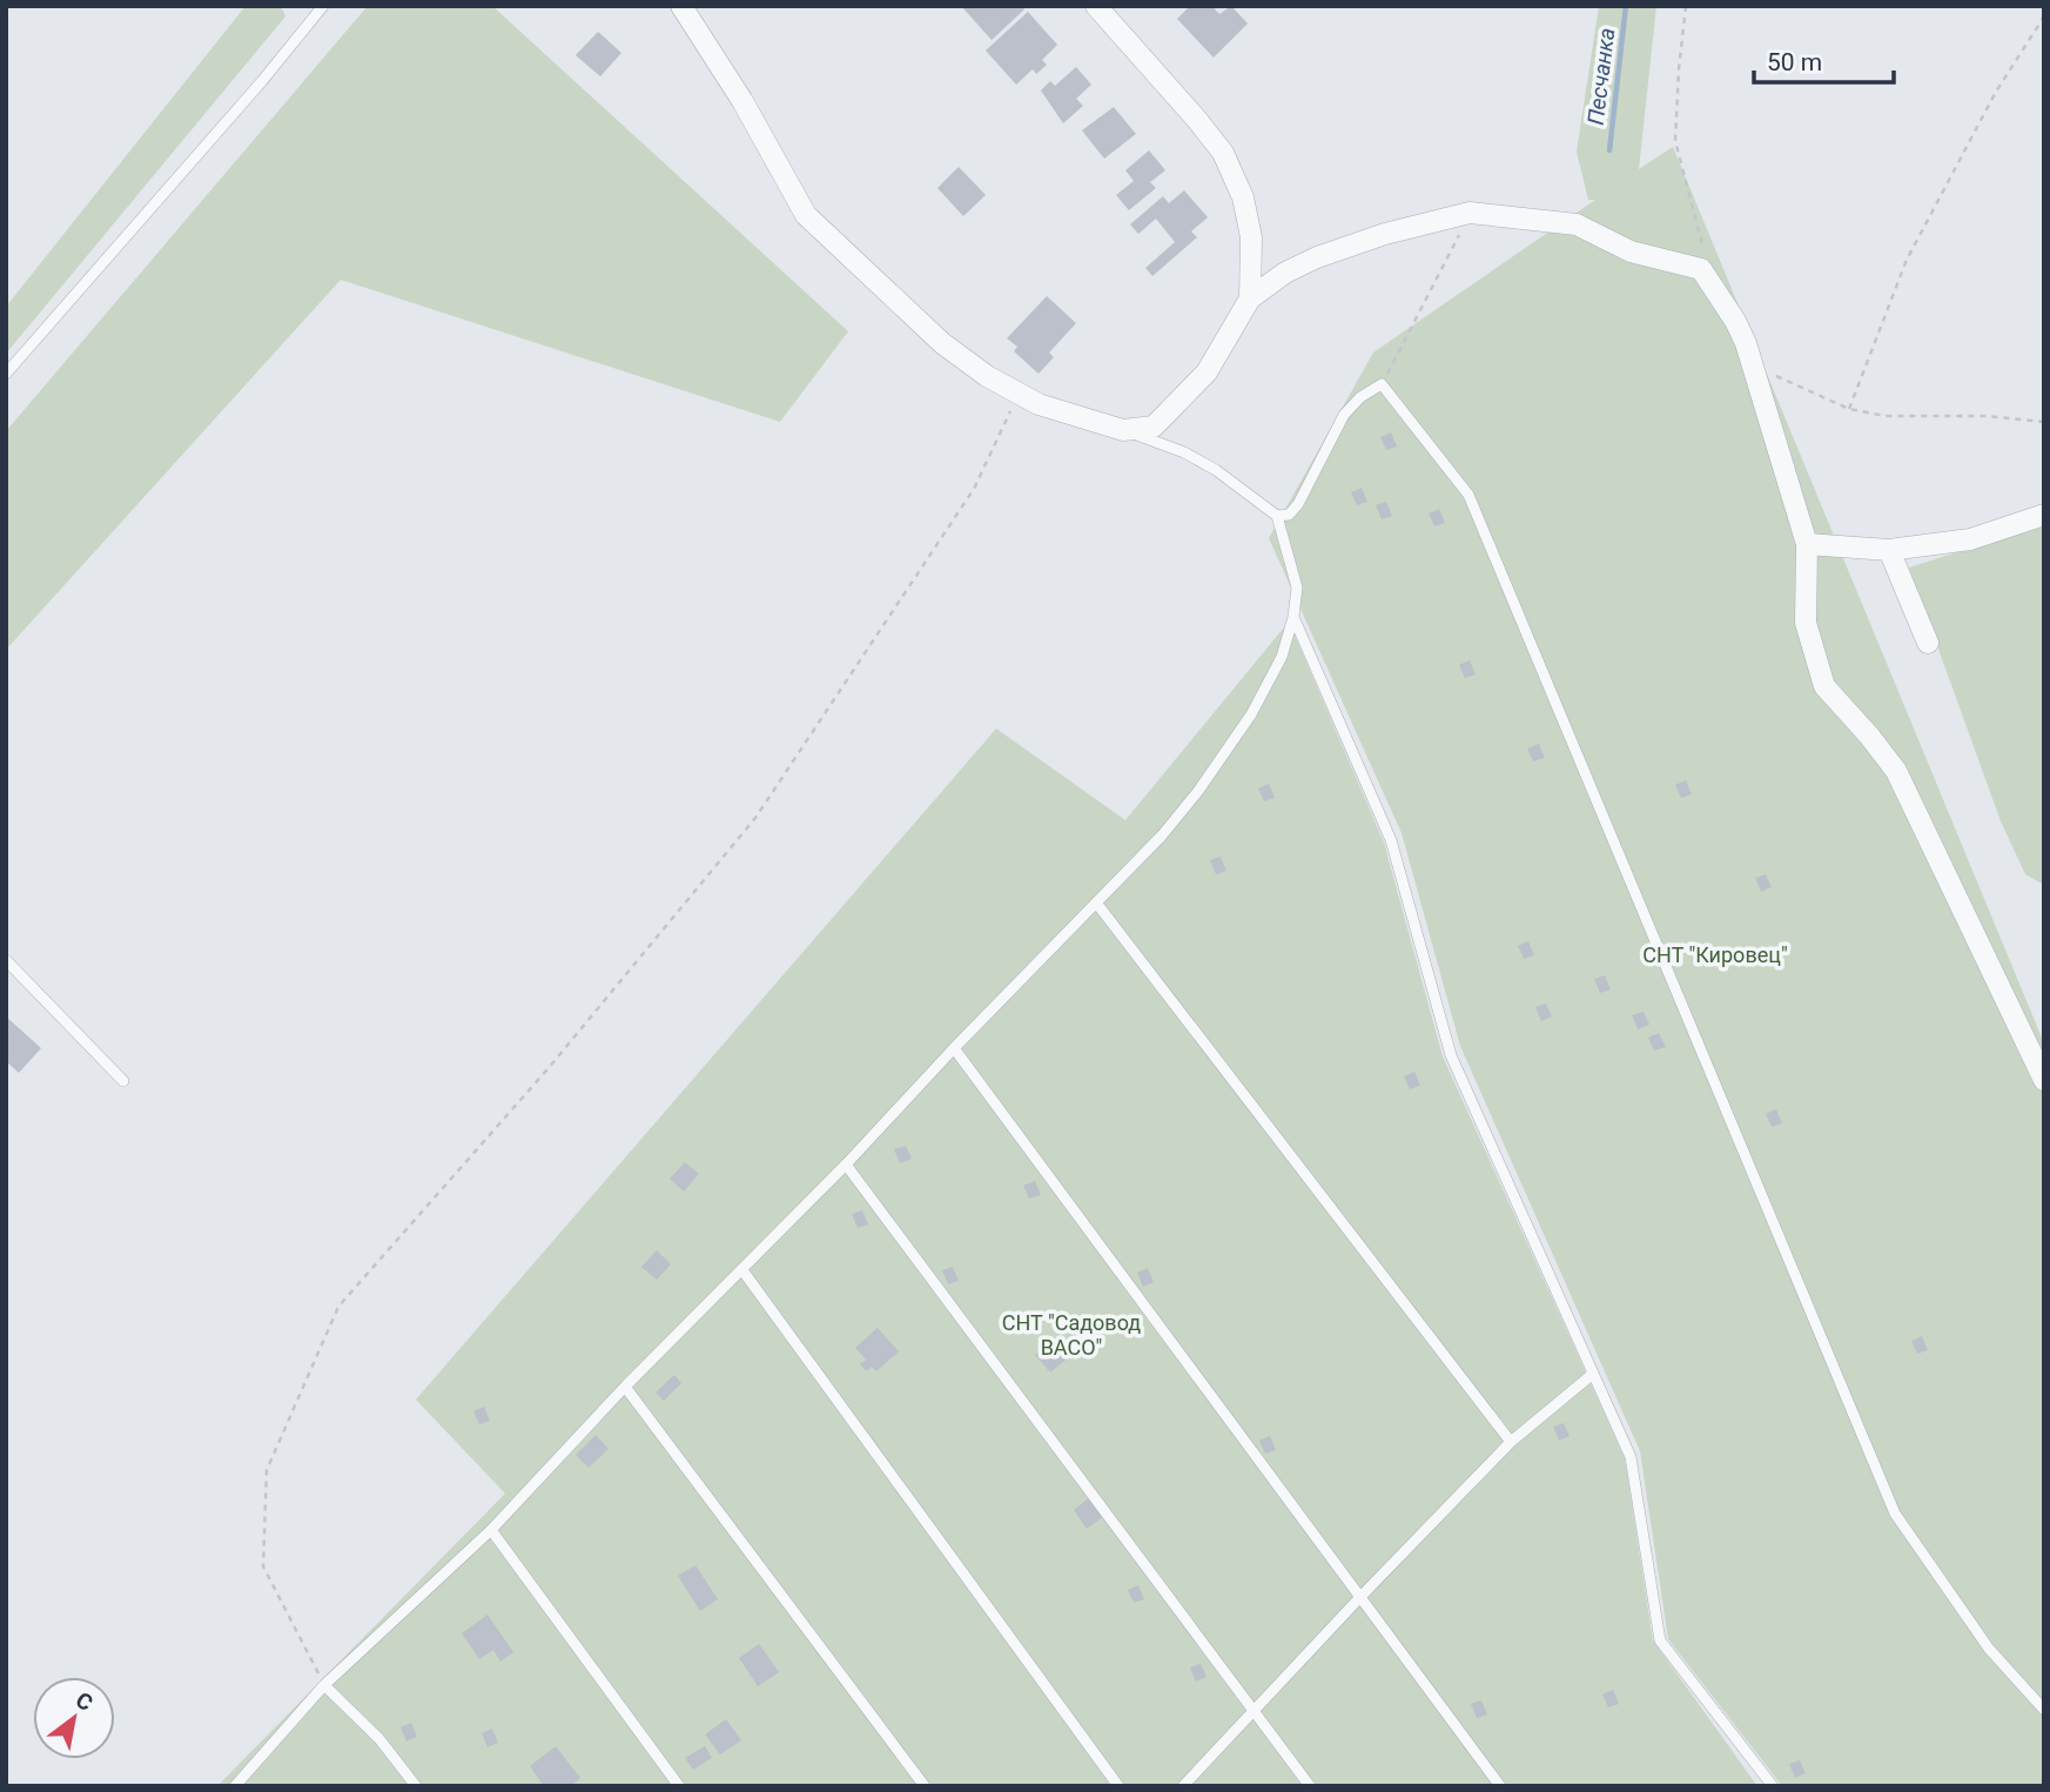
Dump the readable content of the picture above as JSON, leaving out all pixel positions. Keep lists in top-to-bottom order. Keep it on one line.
{"water":["Песчанка"],"parks":["СНТ \"Кировец\"","СНТ \"Садовод ВАСО\""],"scale_bar":"50 m","north":"top right"}
